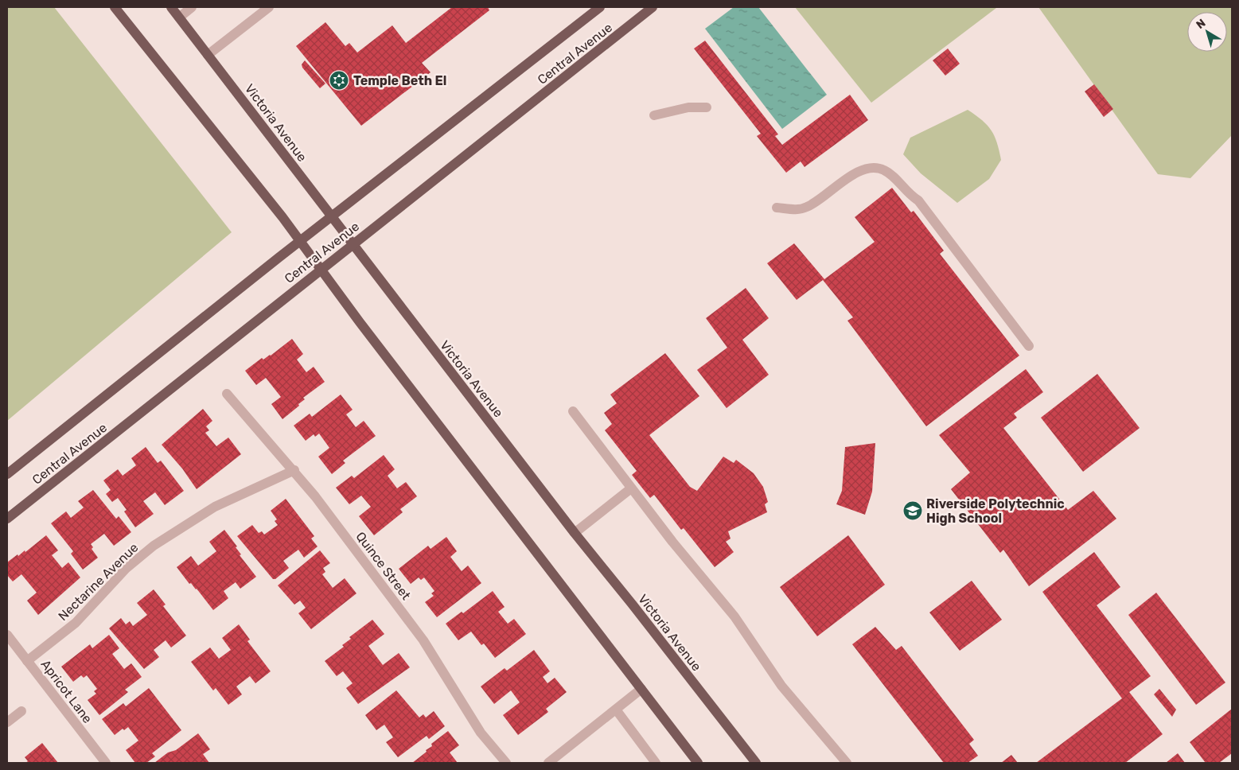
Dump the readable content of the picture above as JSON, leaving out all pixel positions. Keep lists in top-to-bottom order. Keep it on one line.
{"streets":{"main road":["Central Avenue","Victoria Avenue"],"street":["Quince Street","Nectarine Avenue","Apricot Lane"]},"crossings":[["Central Avenue","Victoria Avenue"],["Quince Street","Nectarine Avenue"],["Nectarine Avenue","Apricot Lane"]],"places":{"synagogue":["Temple Beth El"],"school or university":["Riverside Polytechnic High School"]},"north":"top left"}
